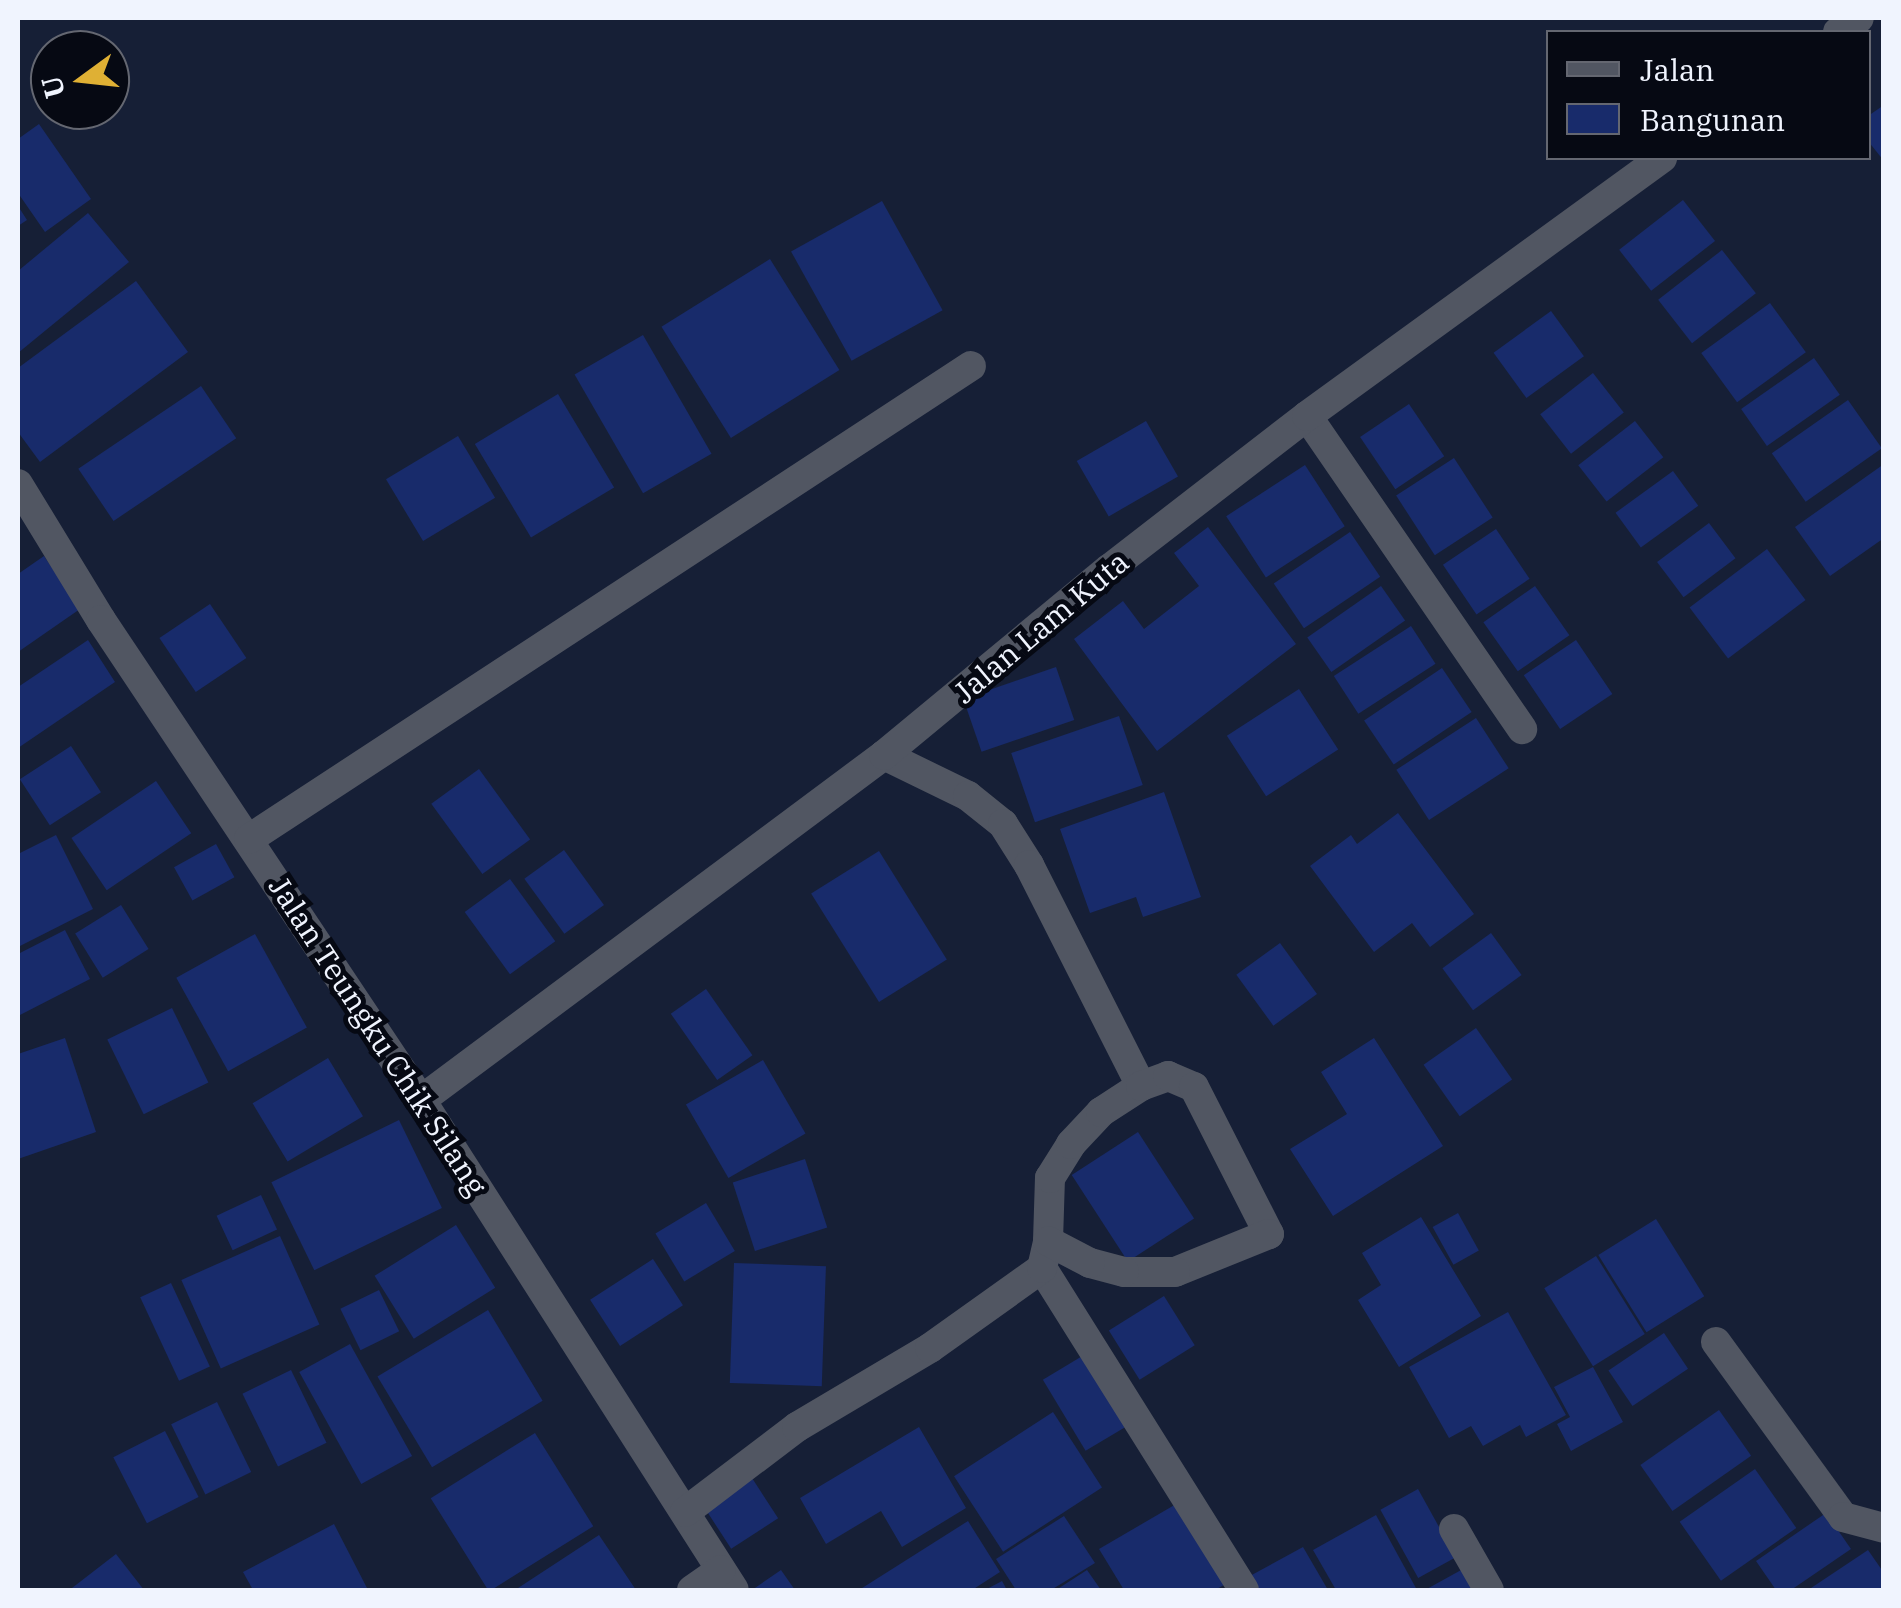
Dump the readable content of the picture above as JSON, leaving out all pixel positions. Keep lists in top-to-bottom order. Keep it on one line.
{"streets":{"street":["Jalan Lam Kuta","Jalan Teungku Chik Silang"]},"crossings":[["Jalan Lam Kuta","Jalan Teungku Chik Silang"]],"legend":["Jalan","Bangunan"],"north":"left"}
